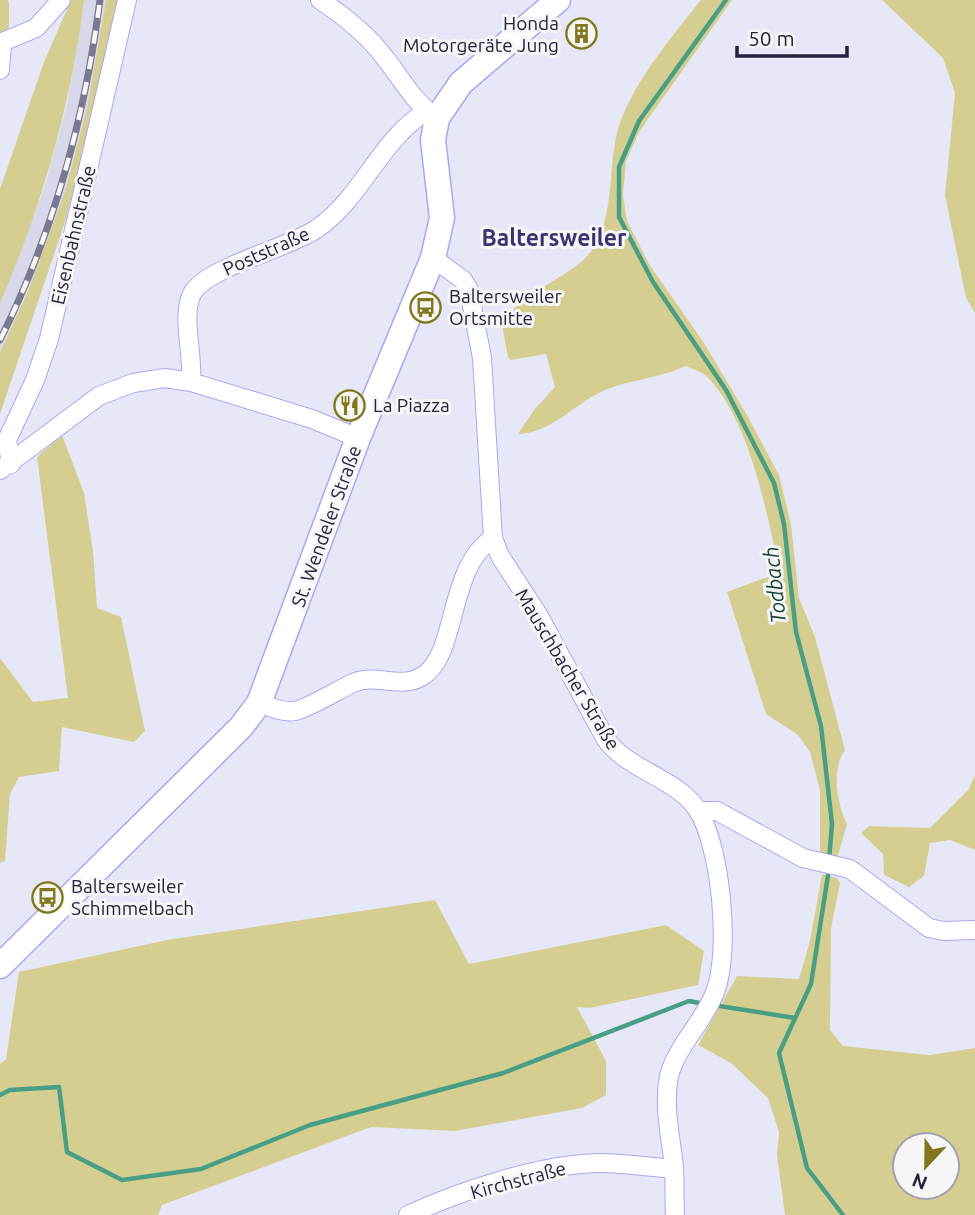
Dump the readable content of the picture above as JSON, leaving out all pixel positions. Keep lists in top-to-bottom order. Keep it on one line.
{"streets":{"main road":["St. Wendeler Straße"],"street":["Eisenbahnstraße","Poststraße","Mauschbacher Straße","Kirchstraße"]},"crossings":[["Poststraße","St. Wendeler Straße"],["St. Wendeler Straße","Mauschbacher Straße"],["Mauschbacher Straße","Kirchstraße"]],"districts":["Baltersweiler"],"water":["Todbach"],"places":{"building":["Honda Motorgeräte Jung"],"bus stop":["Baltersweiler Ortsmitte","Baltersweiler Schimmelbach"],"restaurant":["La Piazza"]},"scale_bar":"50 m","north":"bottom"}
